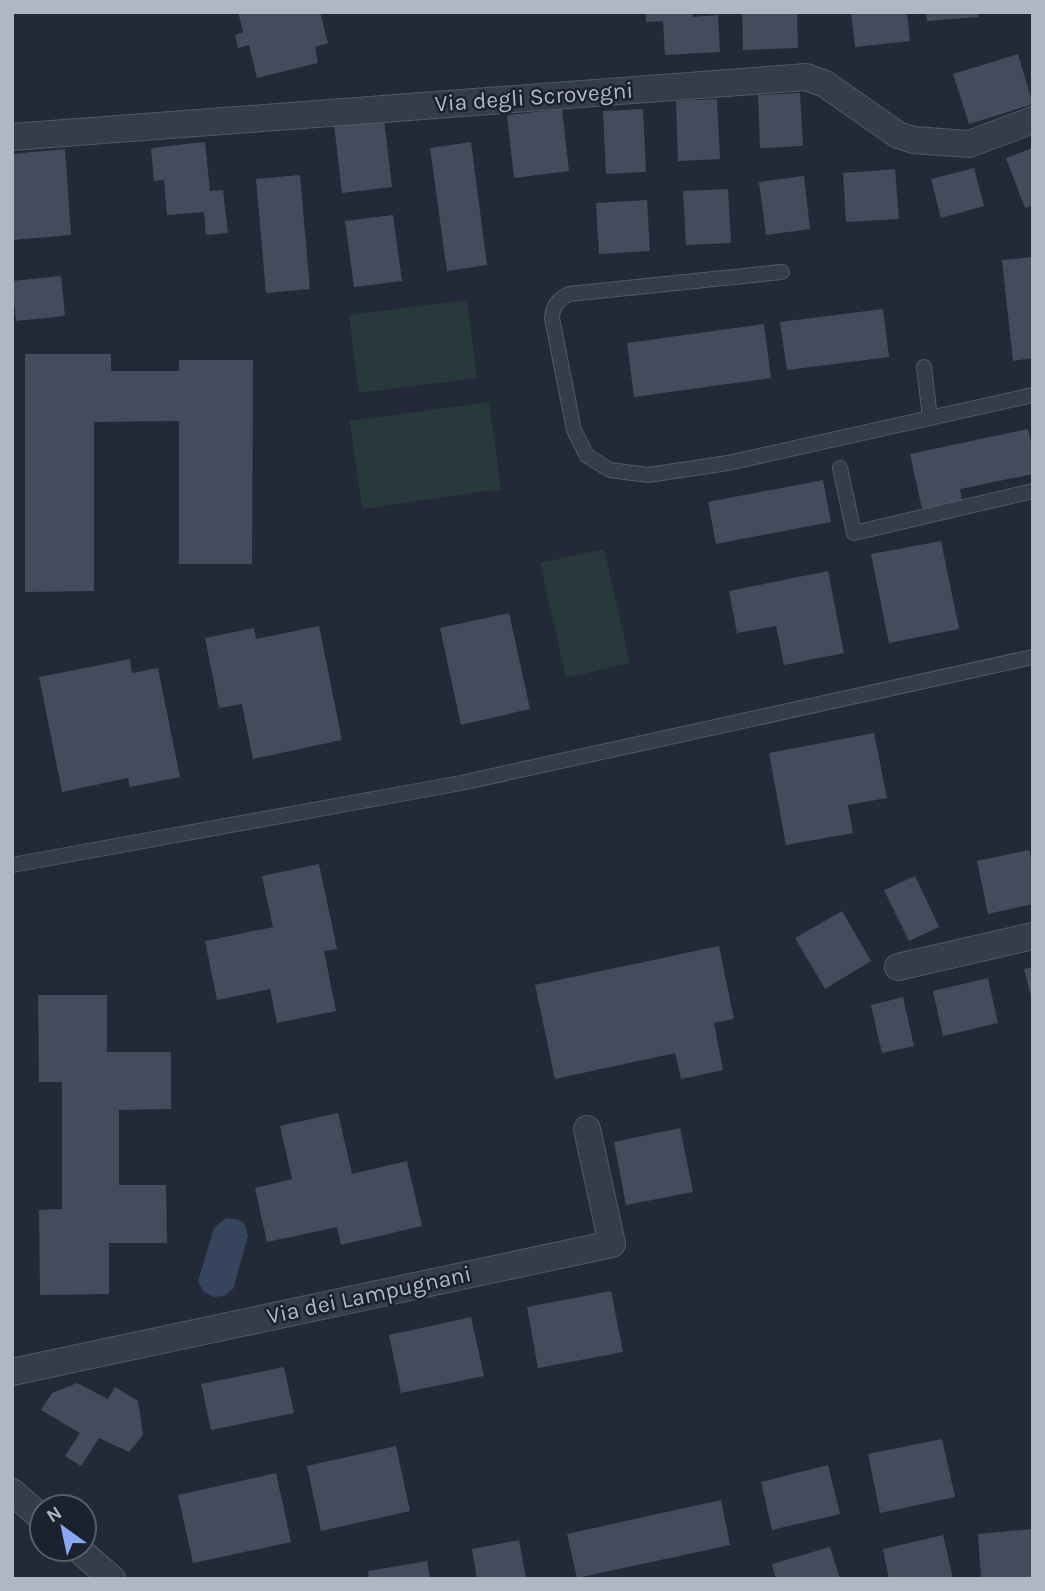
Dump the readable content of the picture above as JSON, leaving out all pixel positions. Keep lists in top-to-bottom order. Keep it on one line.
{"streets":{"street":["Via degli Scrovegni","Via dei Lampugnani"]},"north":"top left"}
